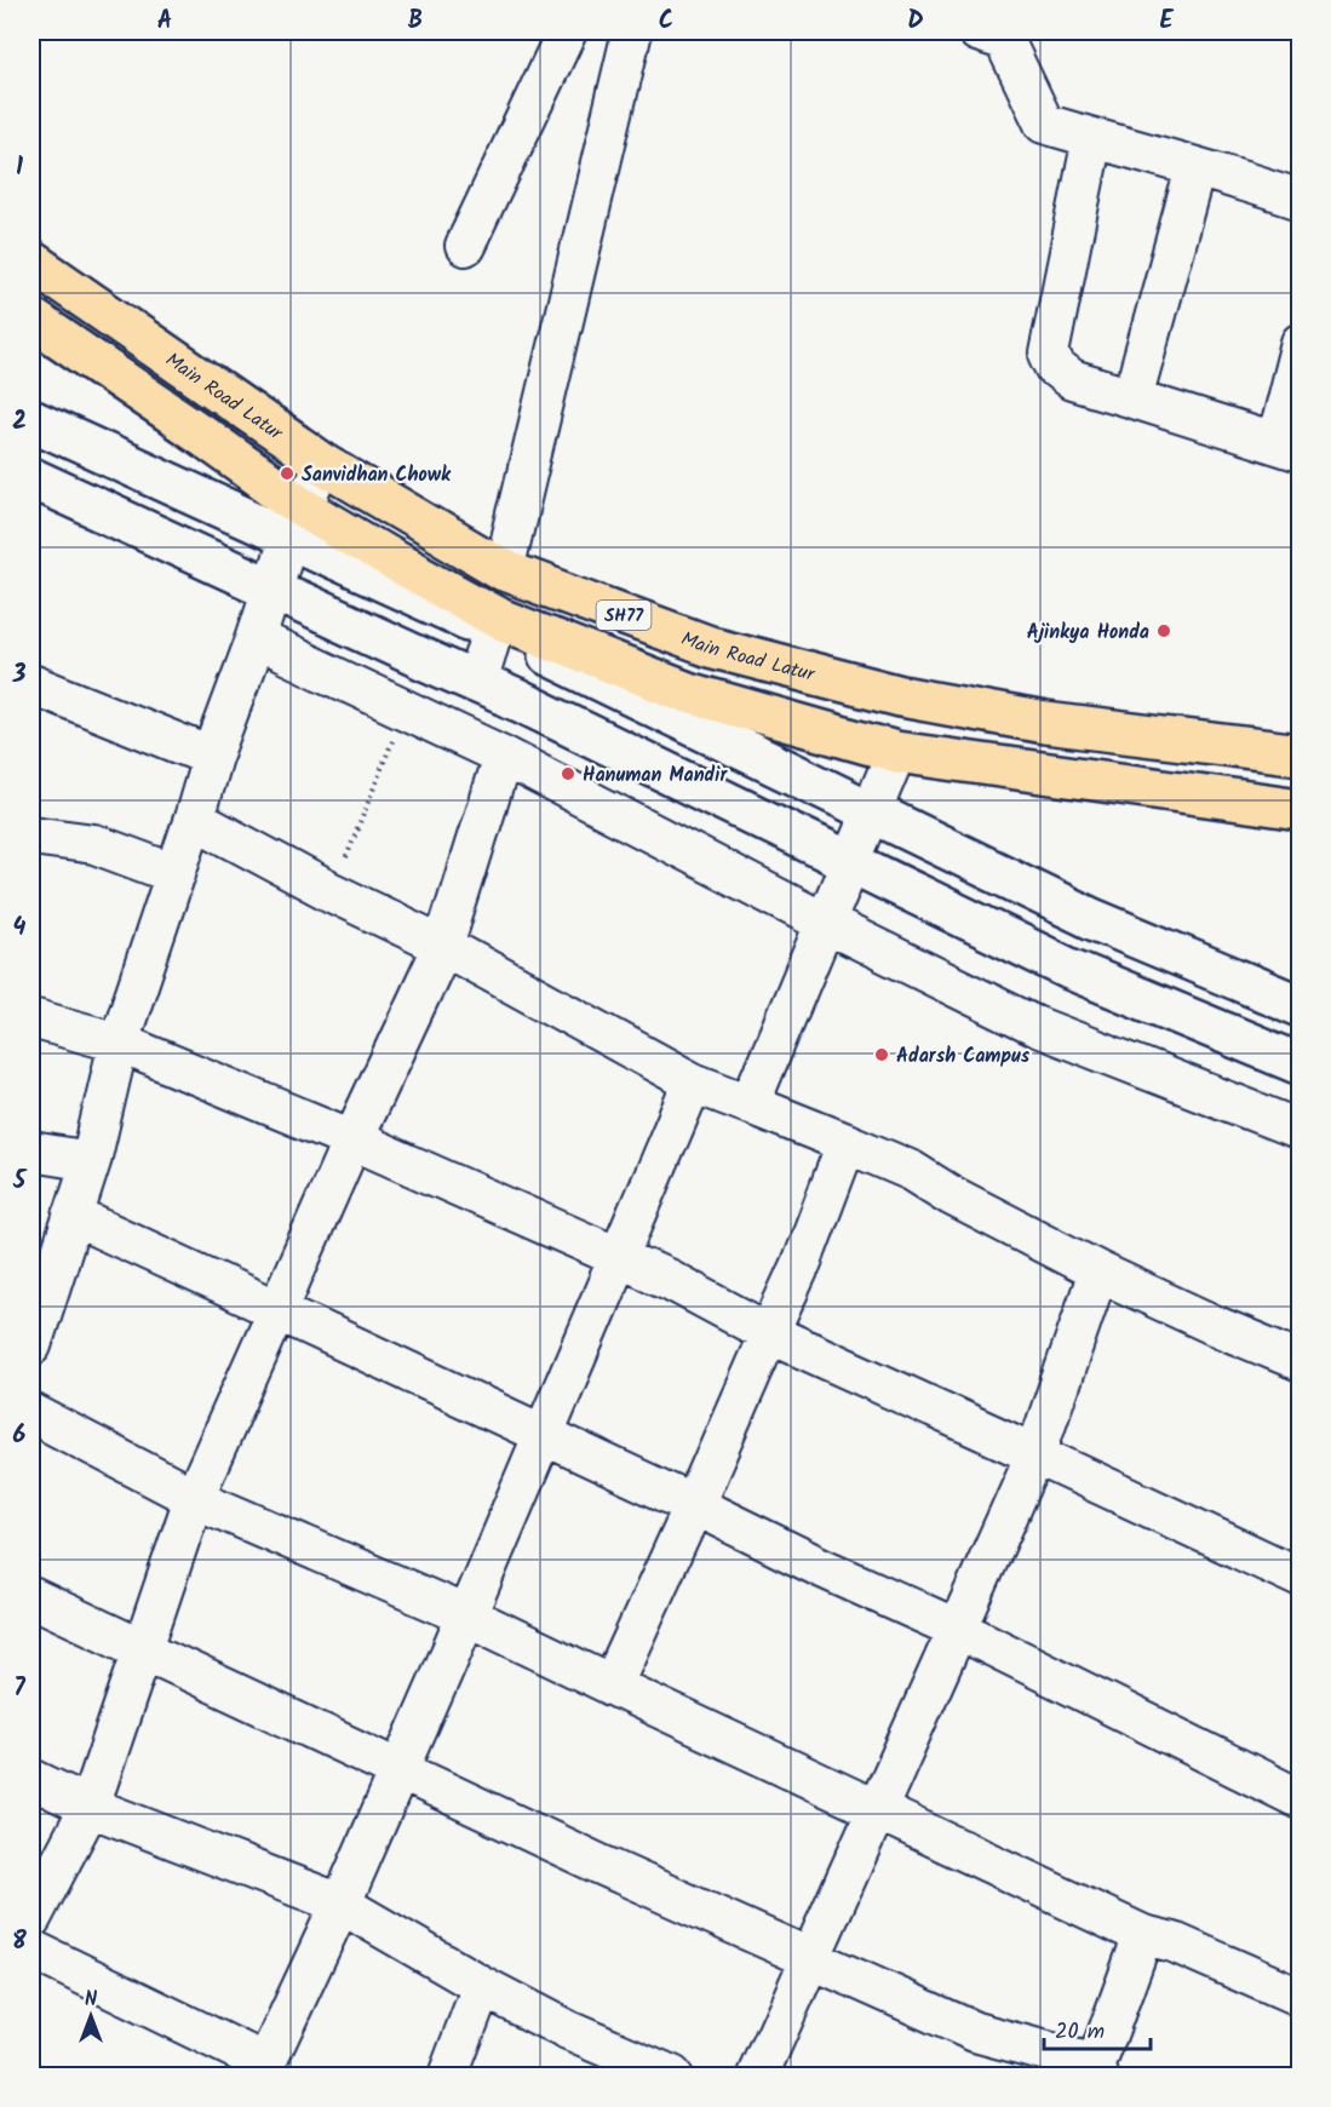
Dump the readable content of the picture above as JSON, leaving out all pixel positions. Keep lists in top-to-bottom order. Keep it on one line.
{"streets":{"main road":["Main Road Latur","SH77"]},"places":["Sanvidhan Chowk","Ajinkya Honda","Hanuman Mandir","Adarsh Campus"],"scale_bar":"20 m","north":"top","grid":{"columns":["A","B","C","D","E"],"rows":["1","2","3","4","5","6","7","8"]}}
